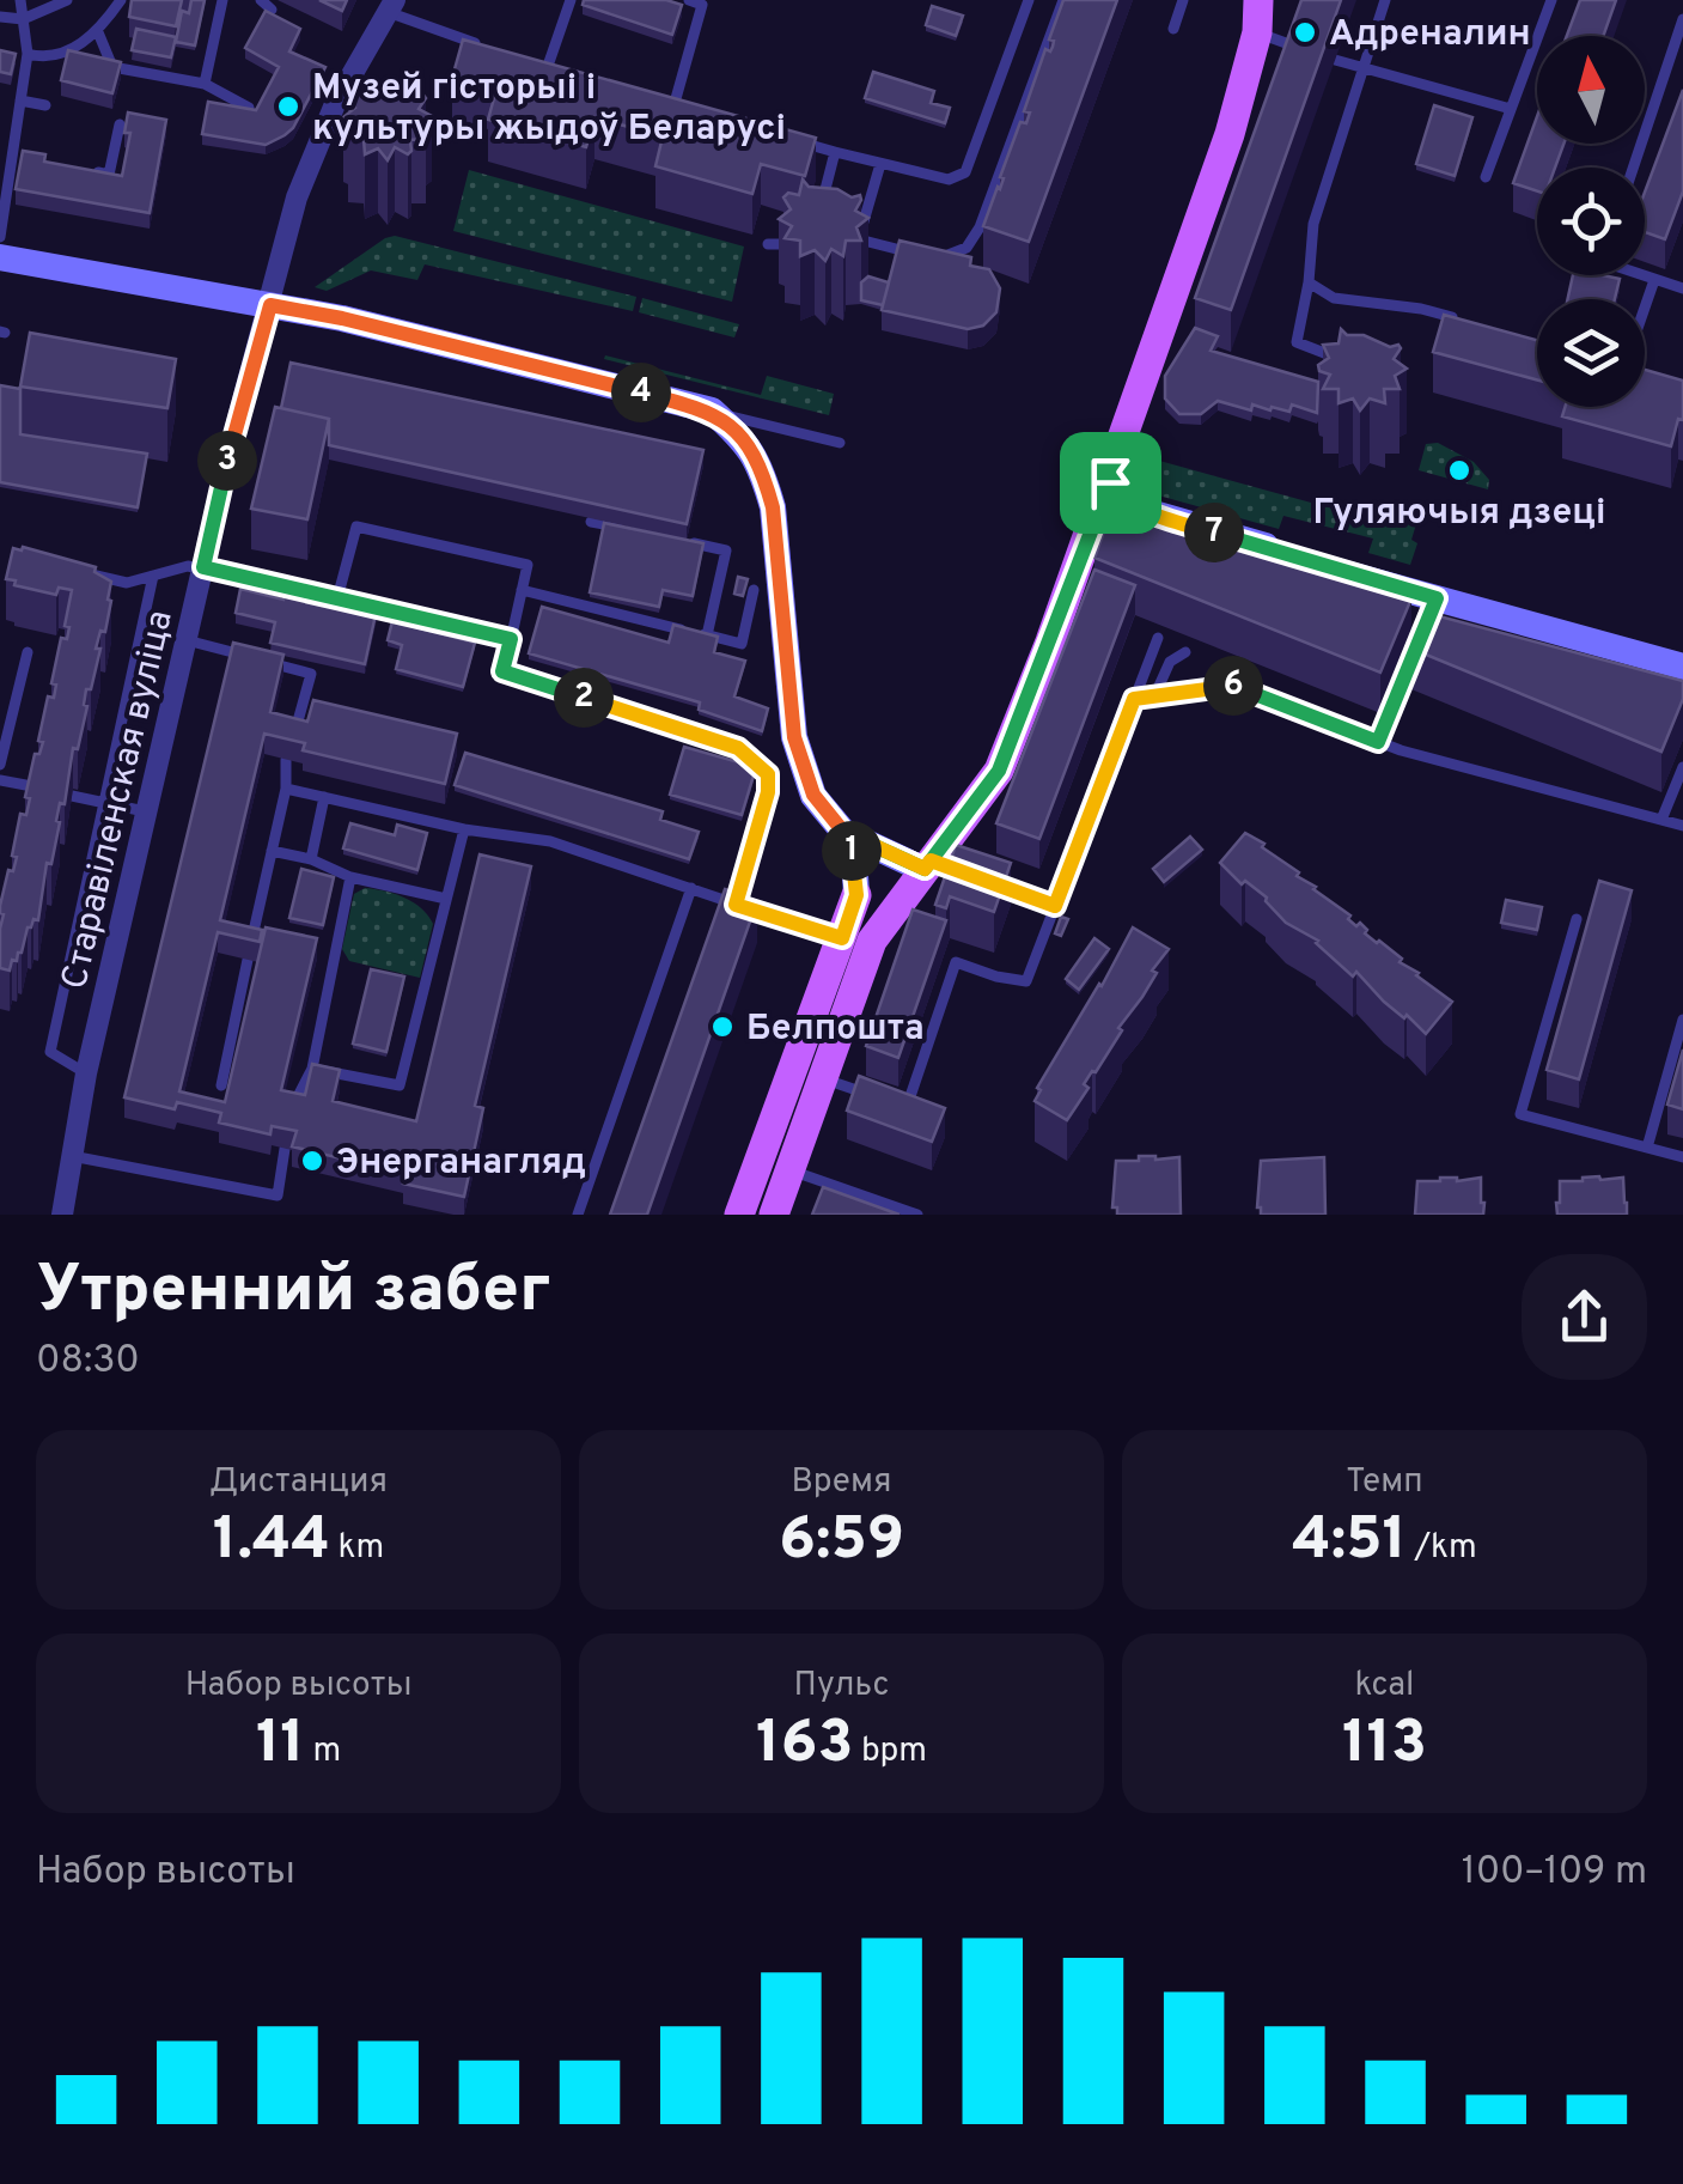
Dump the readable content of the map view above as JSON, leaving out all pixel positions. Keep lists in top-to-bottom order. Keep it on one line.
{"streets":{"street":["Старавіленская вуліца"]},"places":["Адреналин","Музей гісторыі і культуры жыдоў Беларусі","Гуляючыя дзеці","Белпошта","Энерганагляд"],"north":"top","page":{"pins":["4","3","7","6","2","1"],"heading":["Утренний забег","08:30"],"stats":[["Дистанция","1.44 km"],["Время","6:59"],["Темп","4:51 /km"],["Набор высоты","11 m"],["Пульс","163 bpm"],["kcal","113"]],"chart":["Набор высоты","100–109 m"]}}
